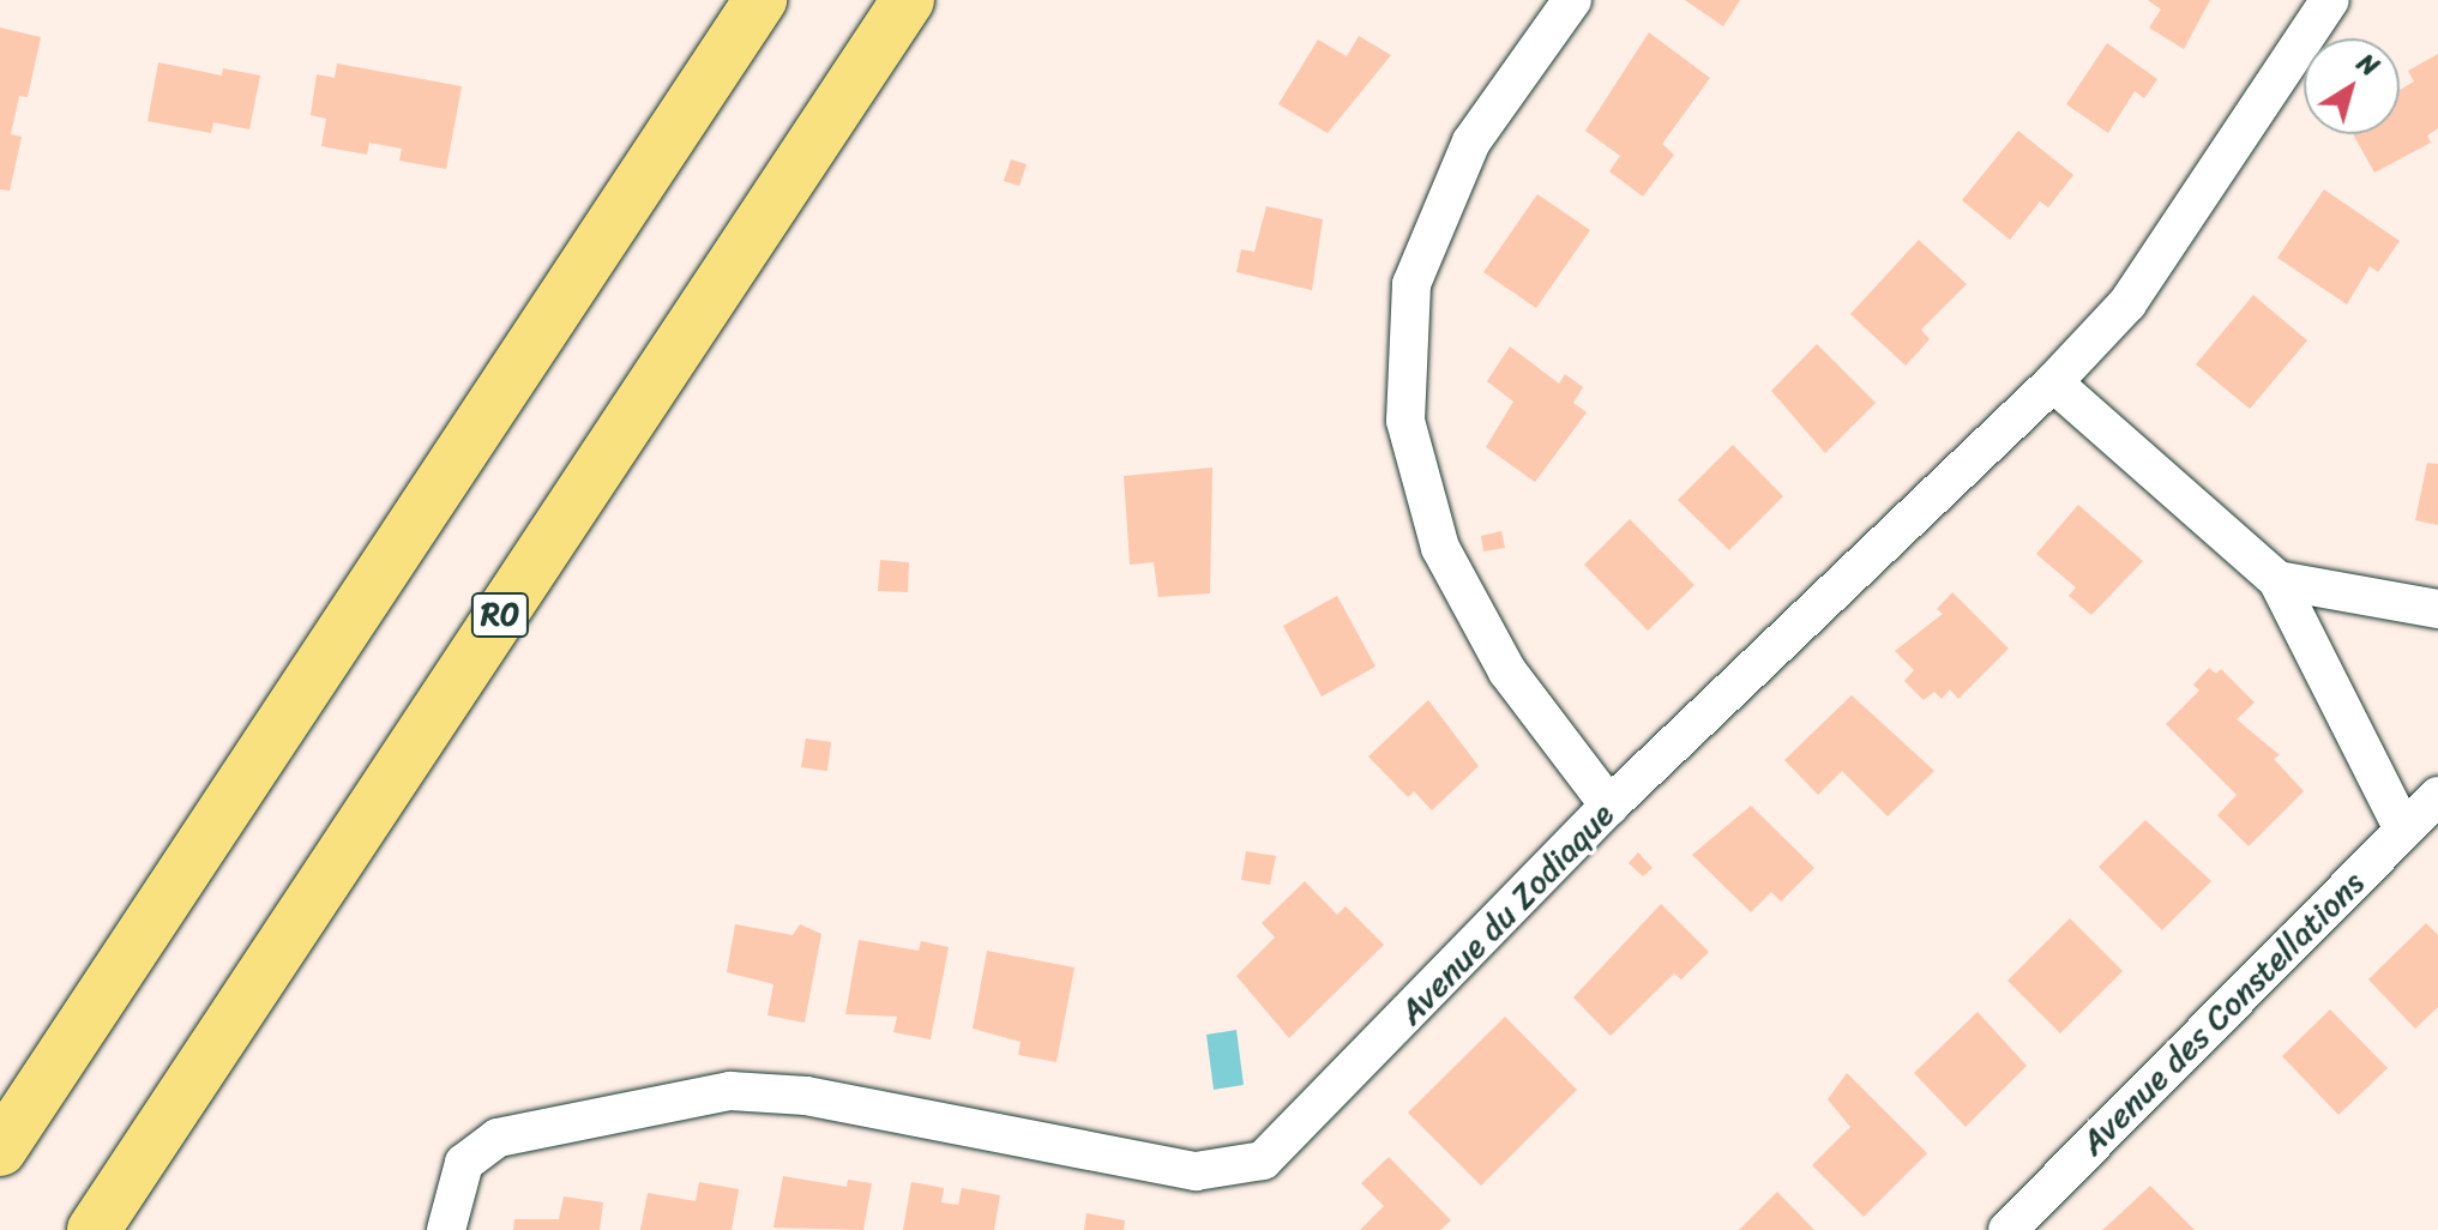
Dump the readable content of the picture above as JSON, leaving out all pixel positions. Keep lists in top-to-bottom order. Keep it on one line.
{"streets":{"highway":["R0"],"street":["Avenue du Zodiaque","Avenue des Constellations"]},"north":"top right"}
